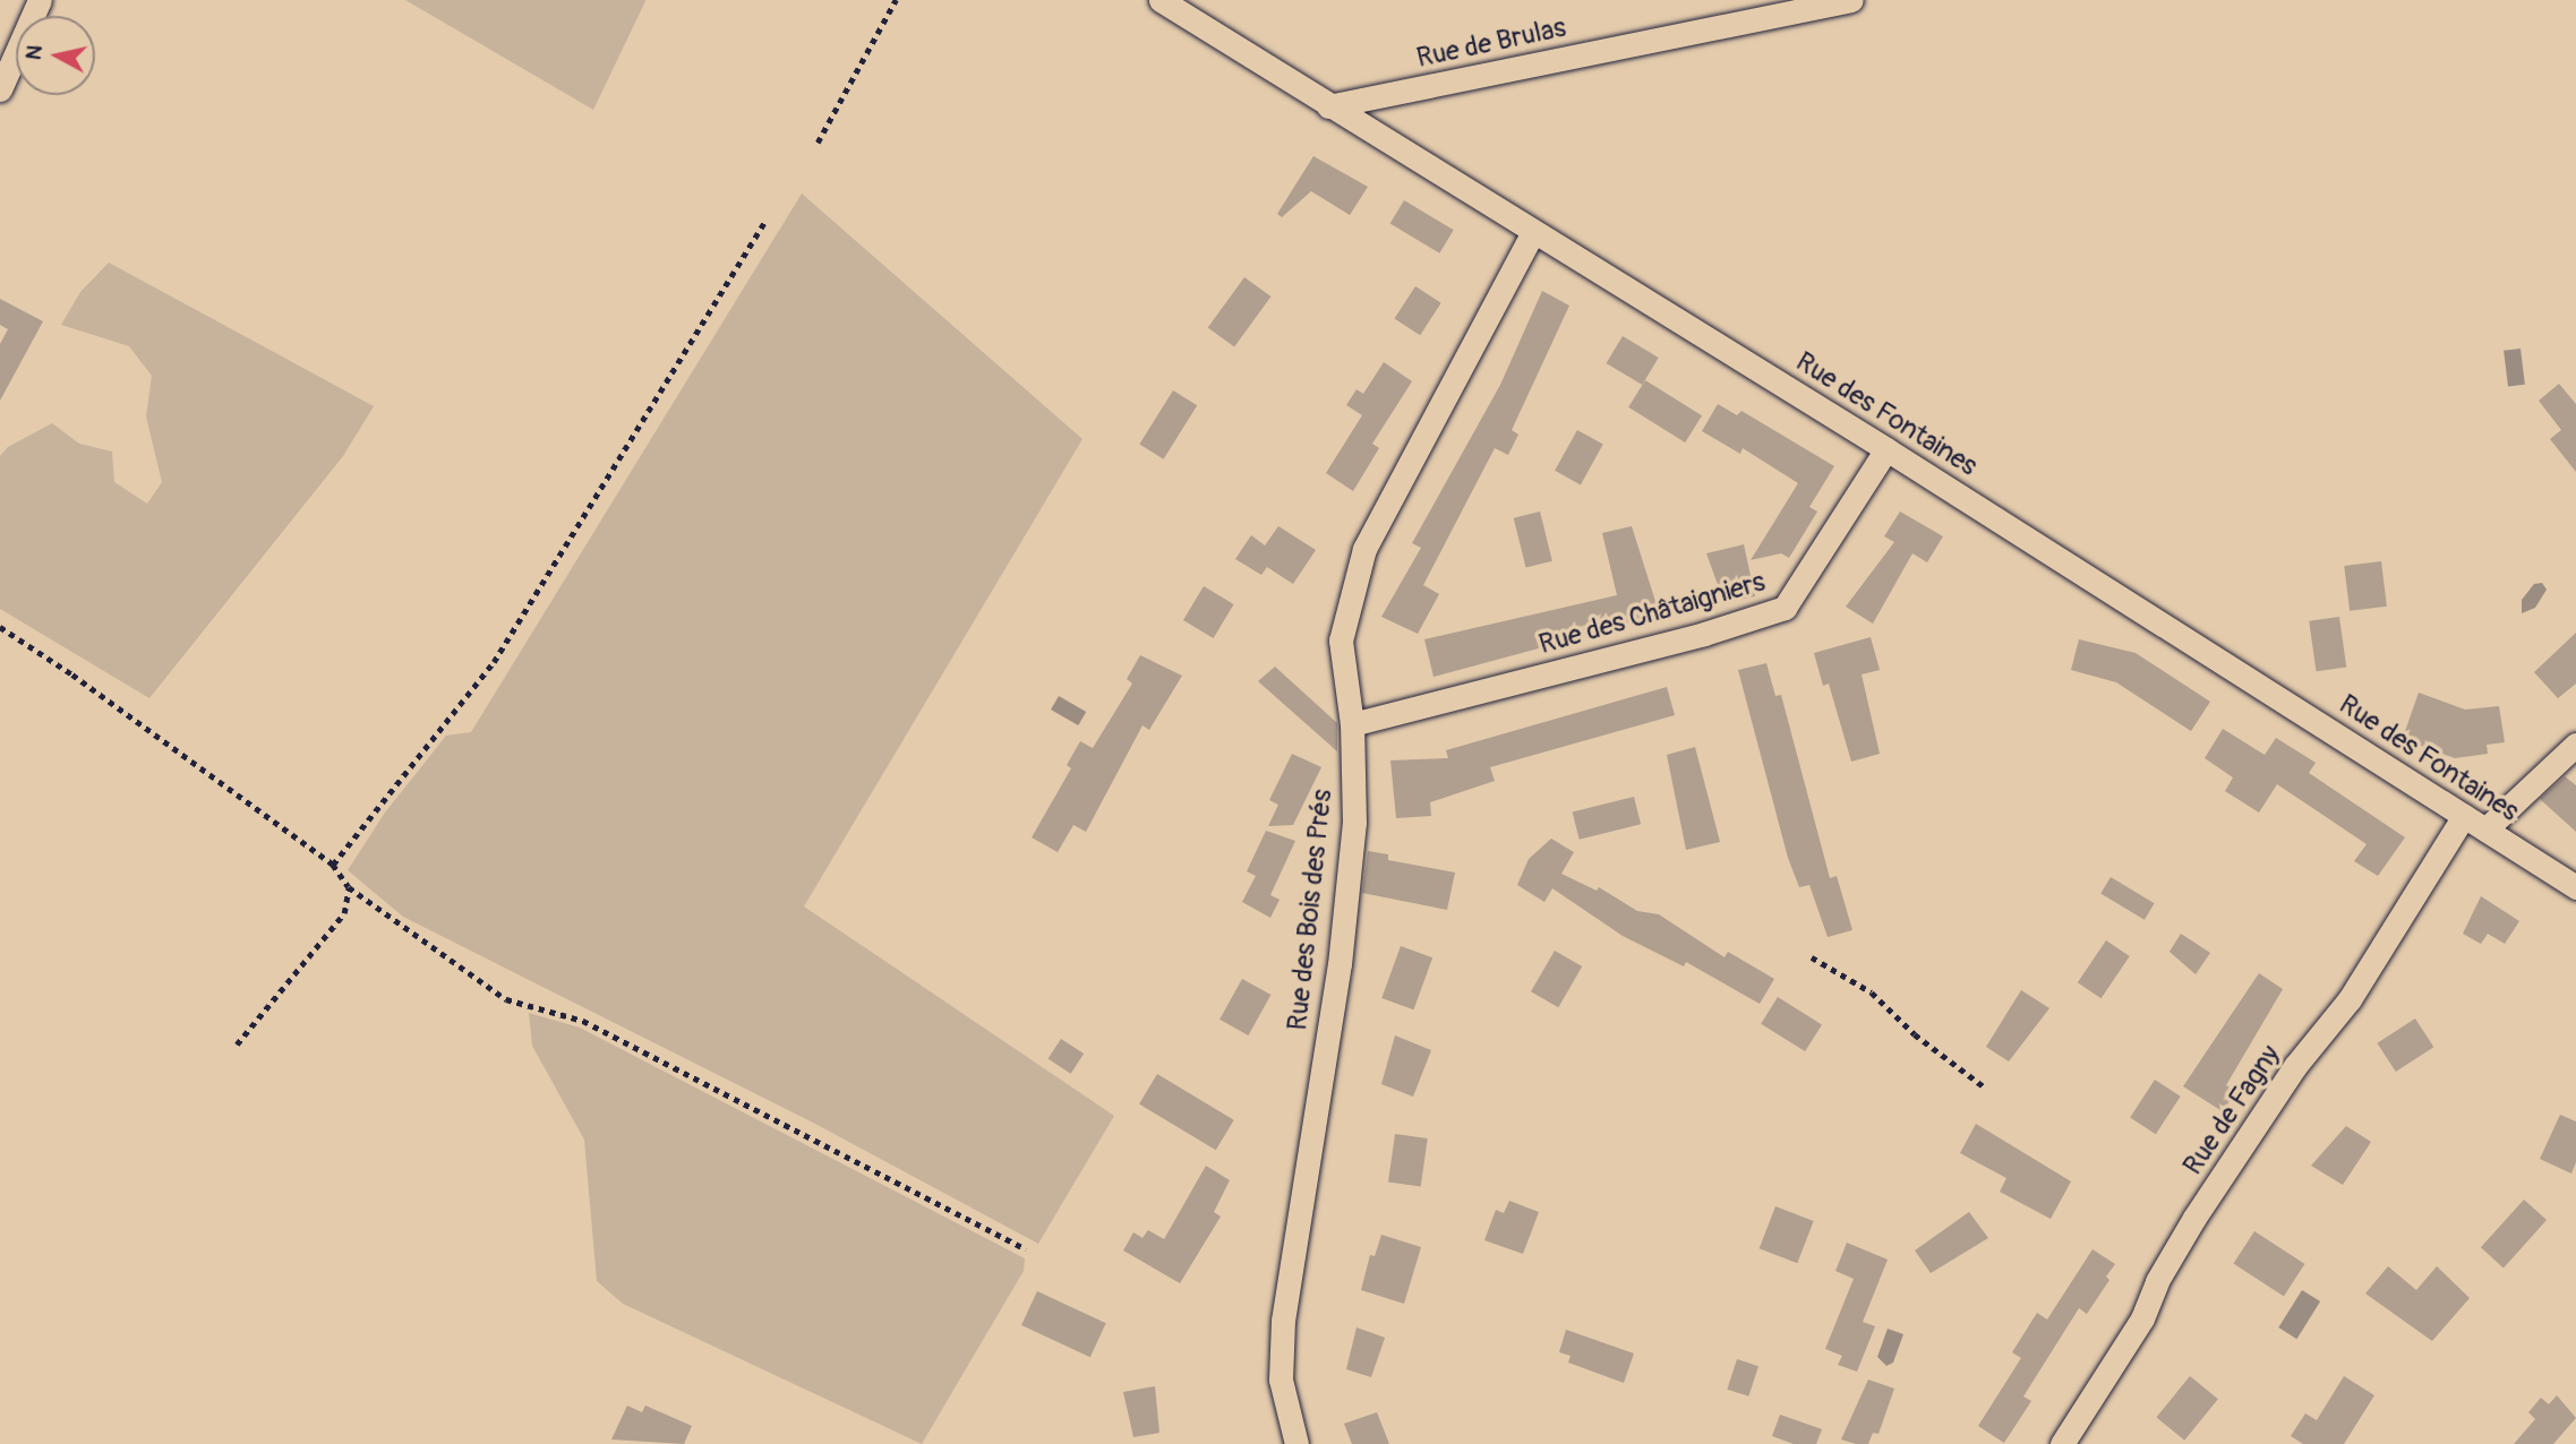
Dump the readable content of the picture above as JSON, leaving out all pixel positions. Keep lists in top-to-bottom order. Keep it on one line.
{"streets":{"street":["Rue de Brulas","Rue des Fontaines","Rue des Châtaigniers","Rue des Bois des Prés","Rue de Fagny"]},"crossings":[["Rue de Brulas","Rue des Fontaines"],["Rue des Fontaines","Rue des Châtaigniers"],["Rue des Fontaines","Rue des Bois des Prés"],["Rue des Fontaines","Rue de Fagny"],["Rue des Châtaigniers","Rue des Bois des Prés"]],"north":"left"}
